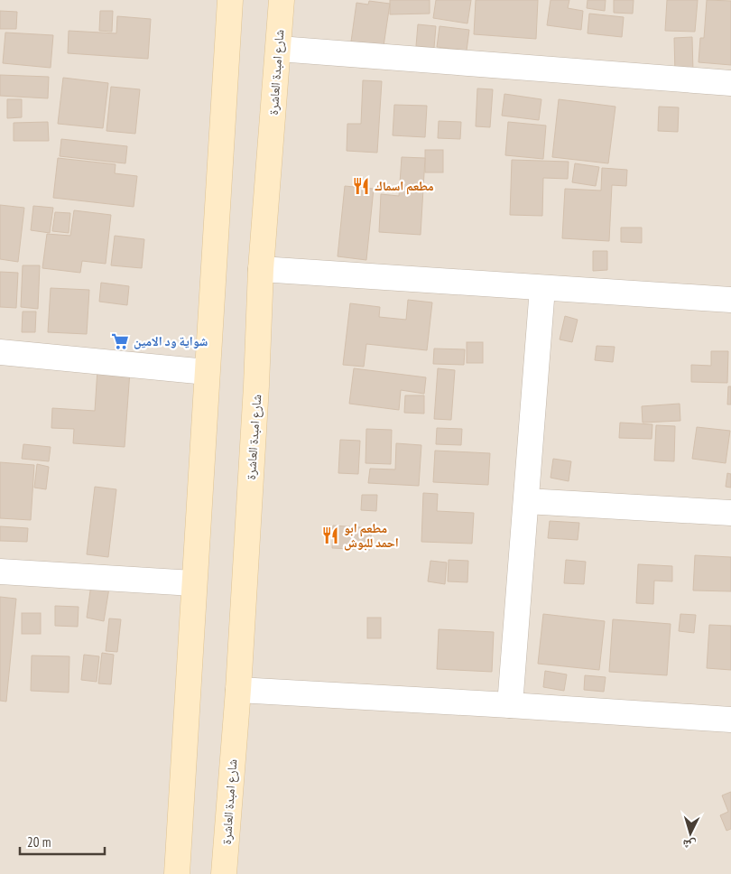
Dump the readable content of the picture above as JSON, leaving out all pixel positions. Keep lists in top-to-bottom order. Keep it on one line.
{"streets":{"main road":["شارع امبدة العاشرة"]},"places":{"restaurant":["مطعم اسماك","مطعم ابو احمد للبوش"],"supermarket":["شواية ود الامين"]},"scale_bar":"20 m","north":"bottom"}
